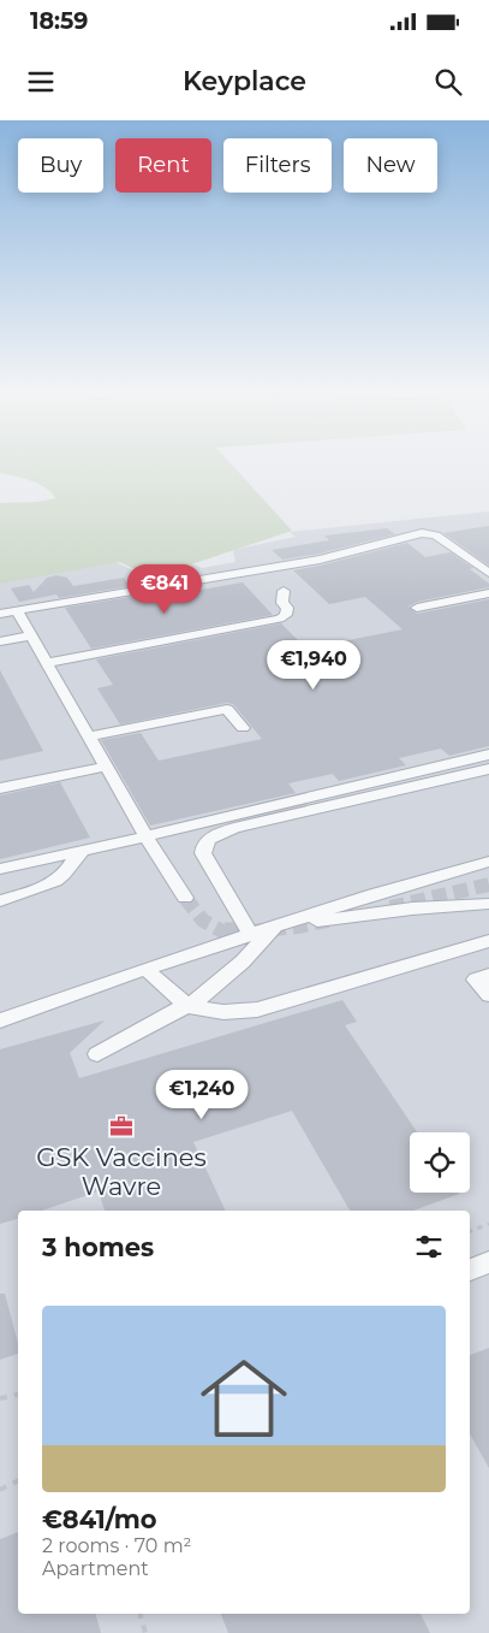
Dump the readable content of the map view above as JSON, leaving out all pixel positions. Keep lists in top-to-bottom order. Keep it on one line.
{"places":{"office":["GSK Vaccines Wavre"]},"page":{"status":"18:59","header":"Keyplace","chip":["Buy","Rent","Filters","New"],"price":["€841","€1,940","€1,240"],"heading":"3 homes","list":[{"name":"€841/mo","note":"2 rooms · 70 m² · Apartment"}]}}
